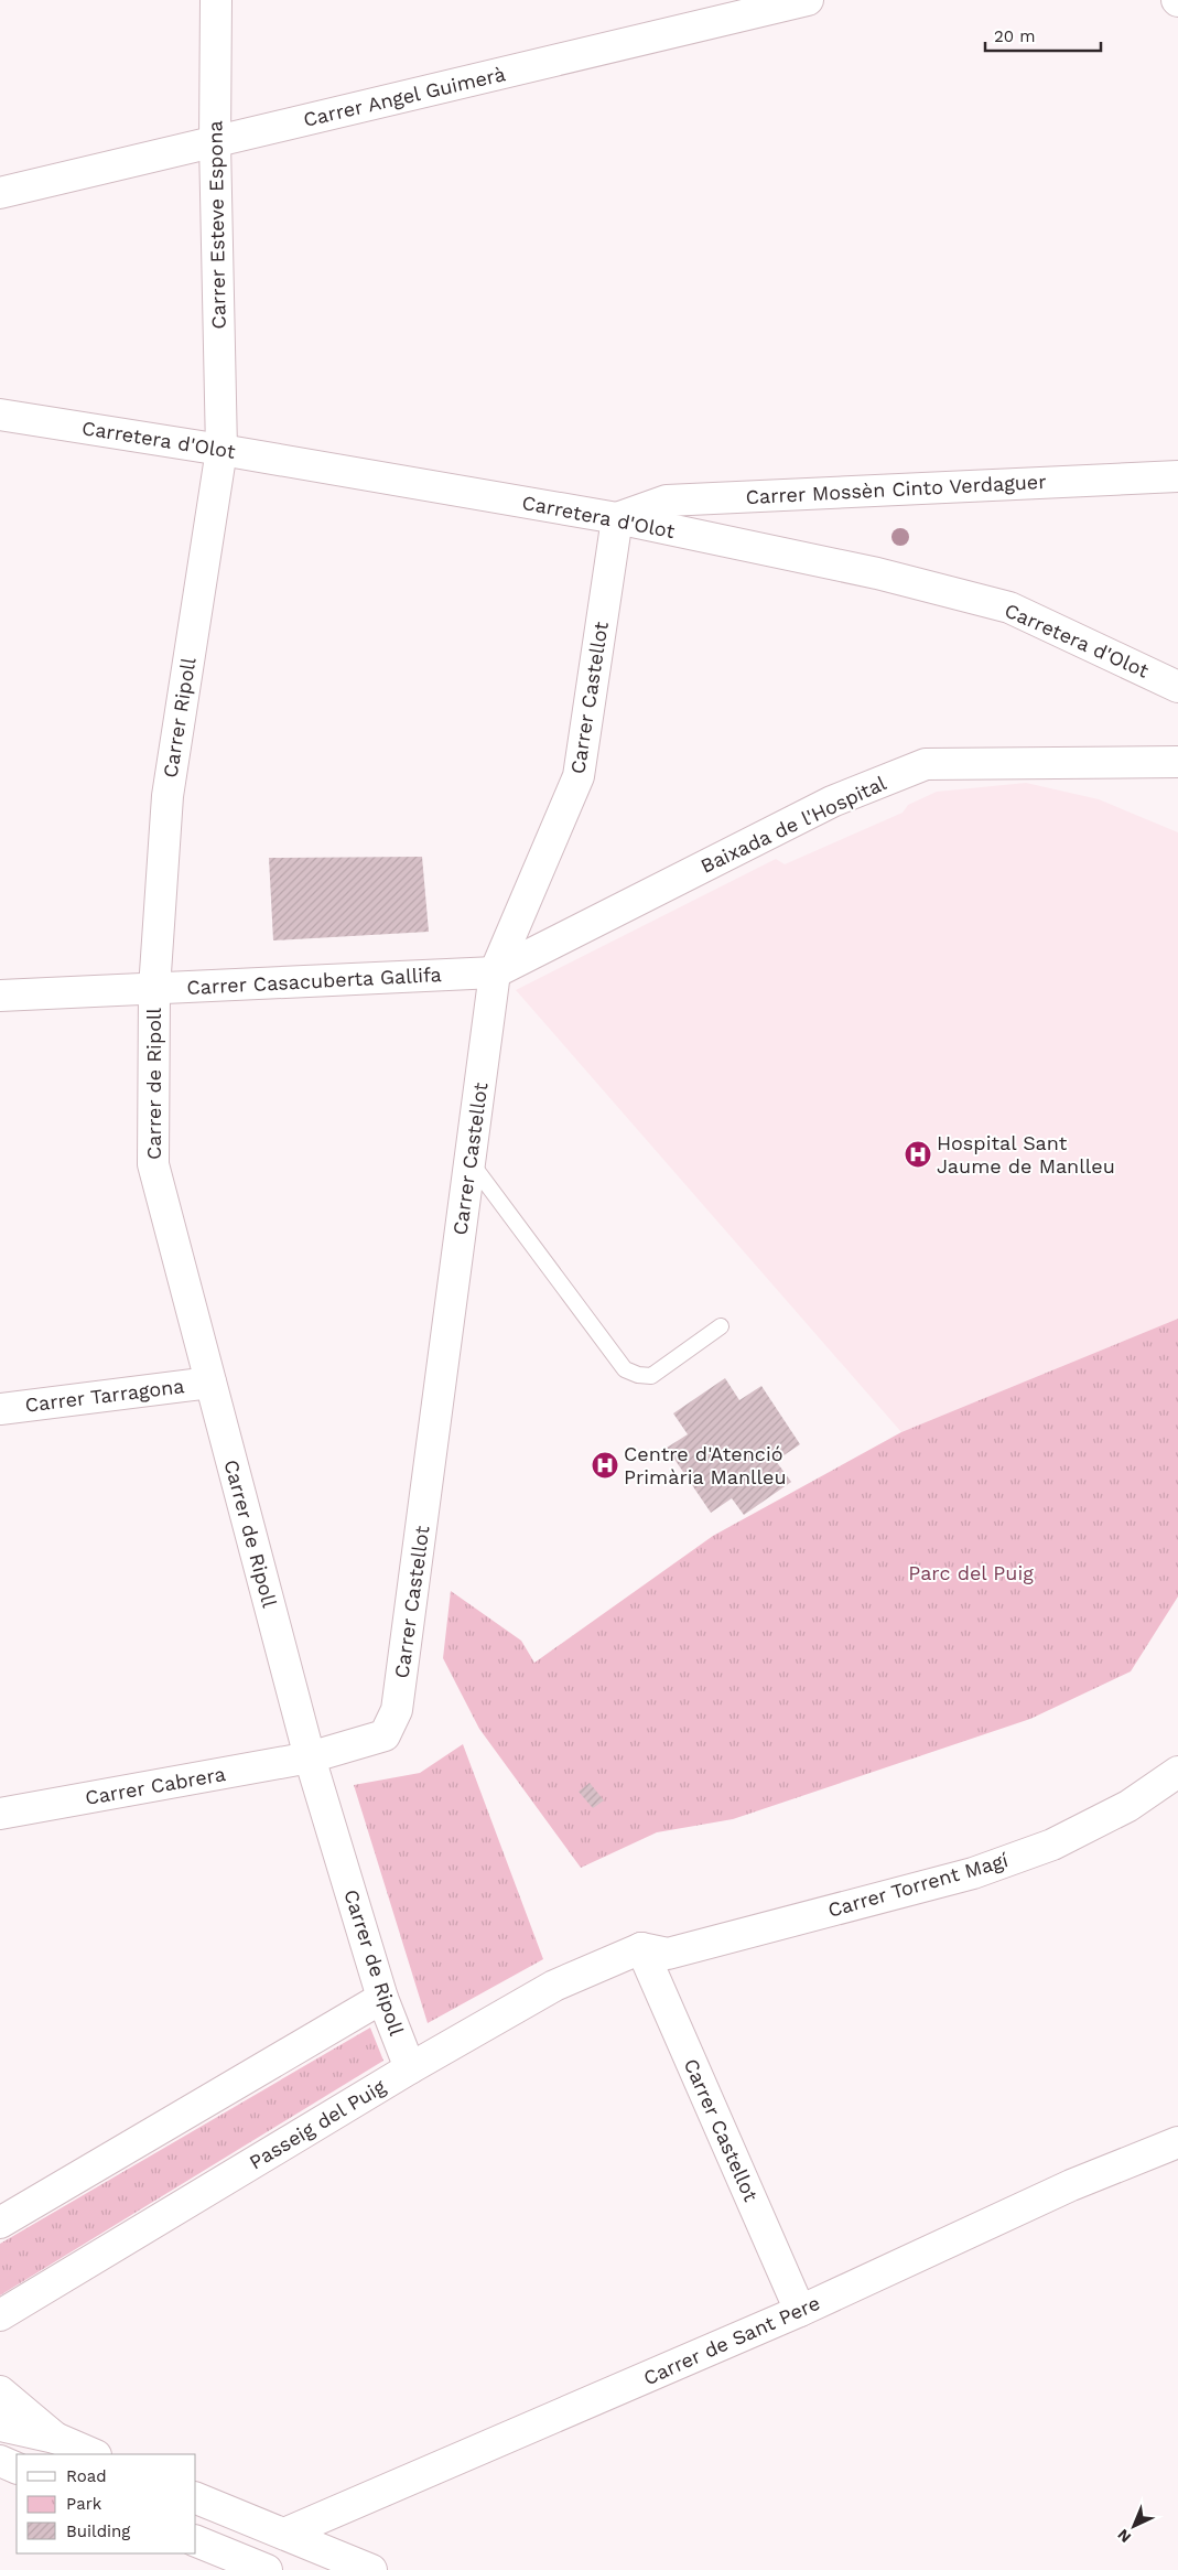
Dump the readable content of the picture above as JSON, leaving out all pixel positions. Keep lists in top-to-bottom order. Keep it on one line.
{"streets":{"street":["Carrer Angel Guimerà","Carrer Esteve Espona","Carretera d'Olot","Carrer Mossèn Cinto Verdaguer","Carrer Castellot","Carrer Ripoll","Baixada de l'Hospital","Carrer Casacuberta Gallifa","Carrer de Ripoll","Carrer Tarragona","Carrer Cabrera","Carrer Torrent Magí","Passeig del Puig","Carrer de Sant Pere"]},"crossings":[["Carrer Angel Guimerà","Carrer Esteve Espona"],["Carrer Esteve Espona","Carretera d'Olot"],["Carrer Esteve Espona","Carrer Ripoll"],["Carretera d'Olot","Carrer Mossèn Cinto Verdaguer"],["Carretera d'Olot","Carrer Castellot"],["Carretera d'Olot","Carrer Ripoll"],["Carrer Mossèn Cinto Verdaguer","Carrer Castellot"],["Carrer Castellot","Baixada de l'Hospital"],["Carrer Castellot","Carrer Casacuberta Gallifa"],["Carrer Castellot","Carrer de Ripoll"],["Carrer Castellot","Carrer Cabrera"],["Carrer Castellot","Carrer Torrent Magí"],["Carrer Castellot","Passeig del Puig"],["Carrer Castellot","Carrer de Sant Pere"],["Carrer Ripoll","Carrer Casacuberta Gallifa"],["Carrer Ripoll","Carrer de Ripoll"],["Baixada de l'Hospital","Carrer Casacuberta Gallifa"],["Carrer Casacuberta Gallifa","Carrer de Ripoll"],["Carrer de Ripoll","Carrer Tarragona"],["Carrer de Ripoll","Carrer Cabrera"],["Carrer de Ripoll","Passeig del Puig"],["Carrer Torrent Magí","Passeig del Puig"]],"parks":["Parc del Puig"],"places":{"hospital":["Hospital Sant Jaume de Manlleu","Centre d'Atenció Primària Manlleu"]},"legend":["Road","Park","Building"],"scale_bar":"20 m","north":"bottom left"}
